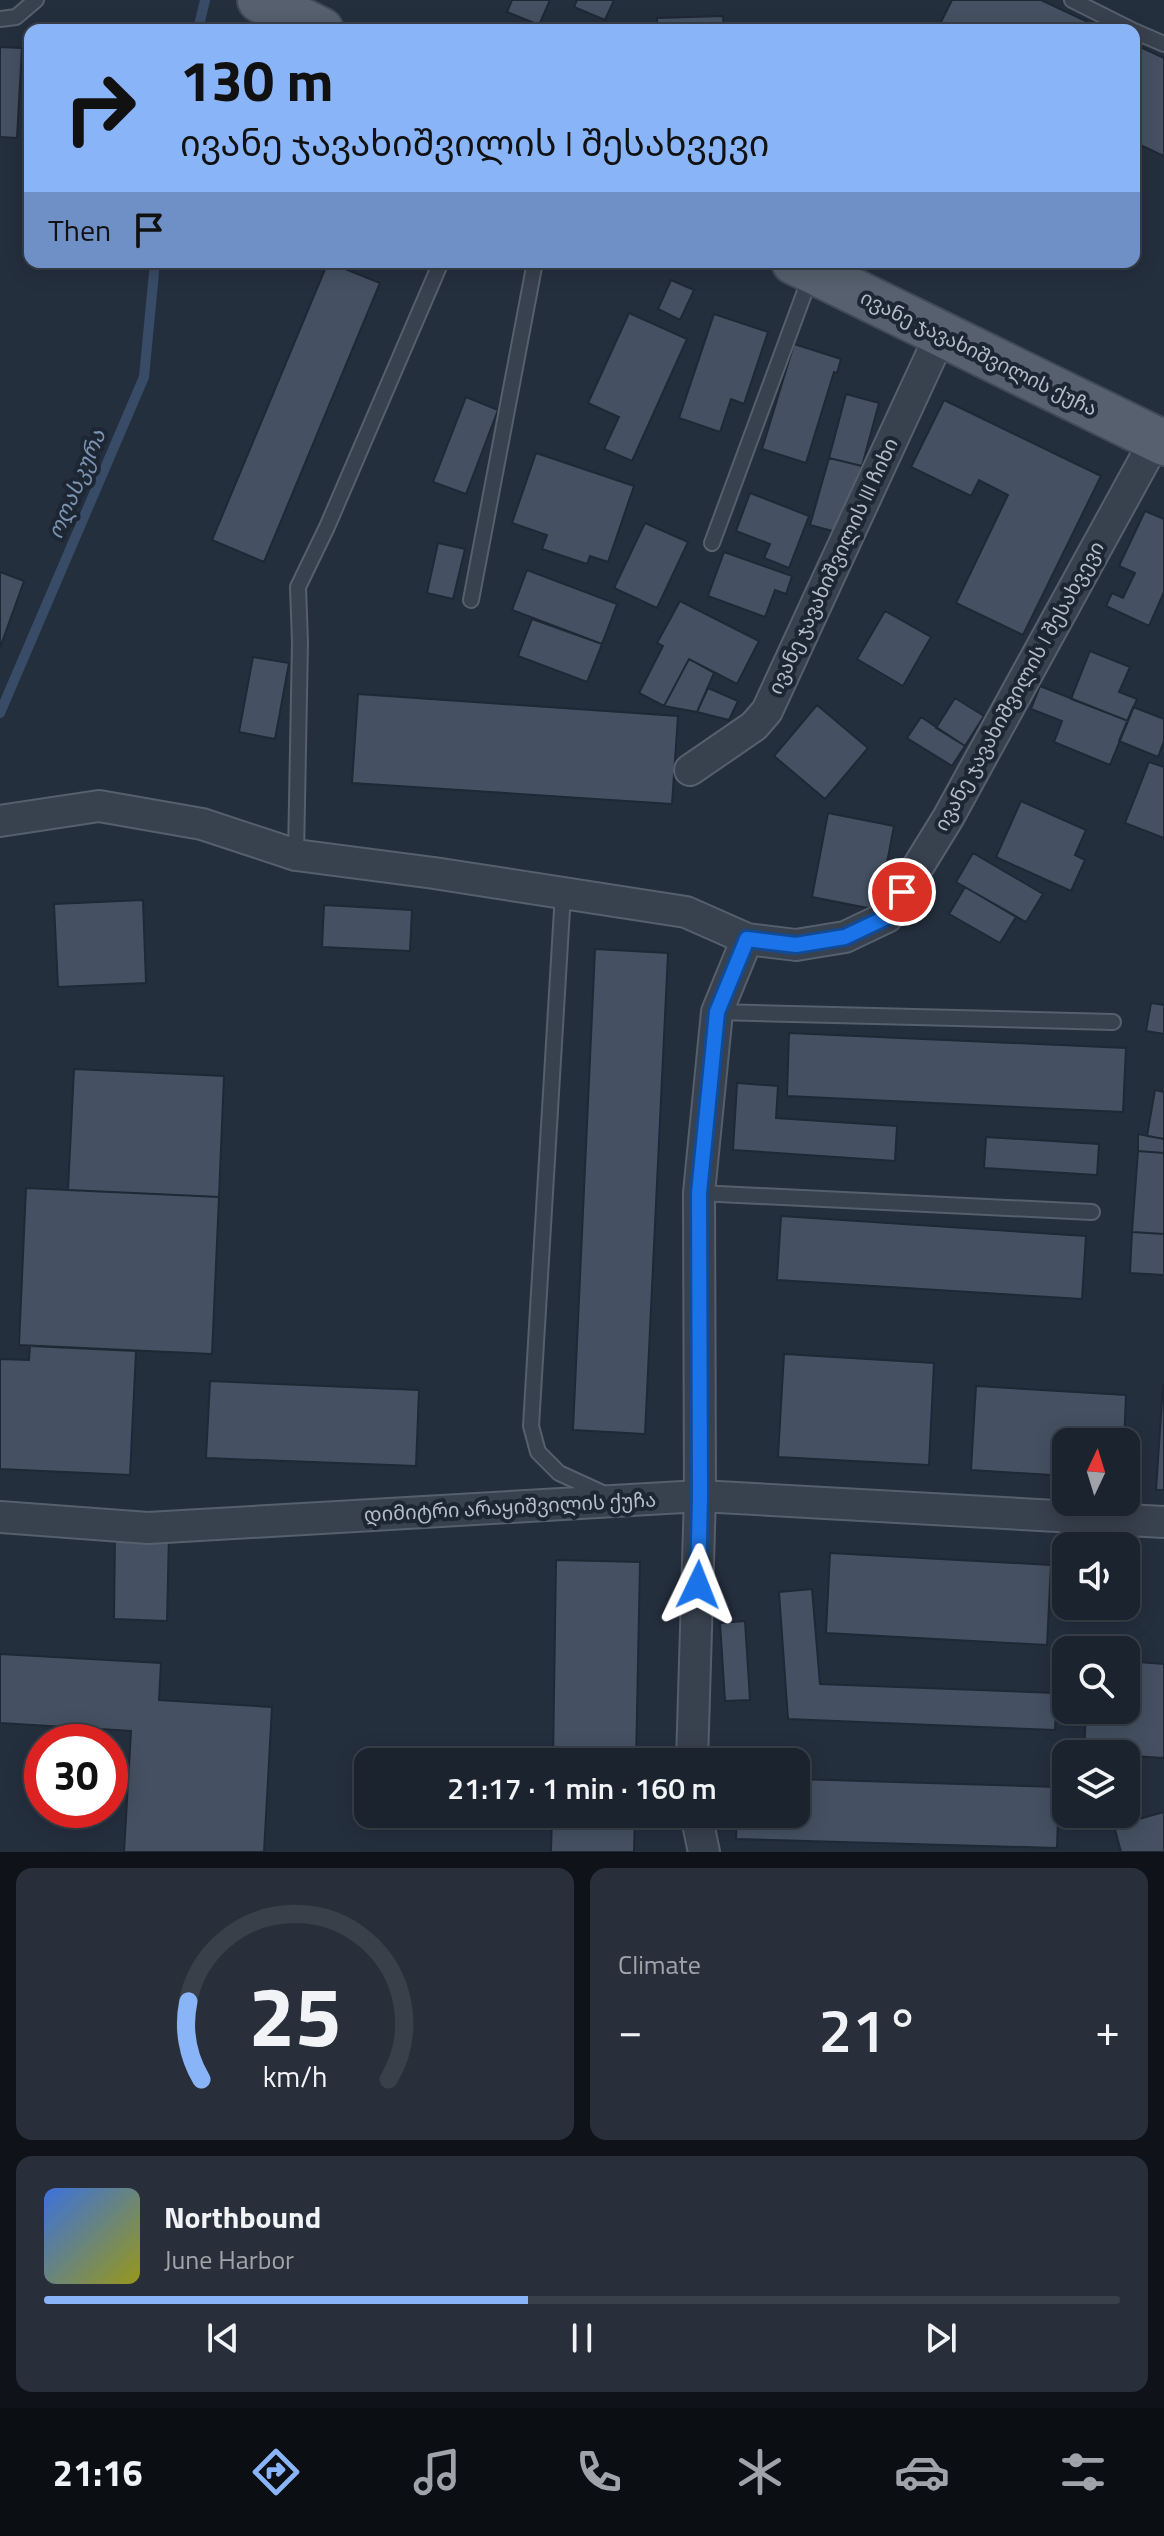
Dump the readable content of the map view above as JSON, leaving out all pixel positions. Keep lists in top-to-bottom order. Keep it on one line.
{"streets":{"main road":["ივანე ჯავახიშვილის ქუჩა"],"street":["ივანე ჯავახიშვილის III ჩიხი","ივანე ჯავახიშვილის I შესახვევი","დიმიტრი არაყიშვილის ქუჩა"]},"crossings":[["ივანე ჯავახიშვილის ქუჩა","ივანე ჯავახიშვილის III ჩიხი"],["ივანე ჯავახიშვილის ქუჩა","ივანე ჯავახიშვილის I შესახვევი"]],"water":["ოღასკურა"],"north":"top","page":{"turn":["130 m","ივანე ჯავახიშვილის I შესახვევი"],"then":"Then","limit":"30","trip":"21:17 · 1 min · 160 m","tile":"Climate","heat":["−","21°","+"],"song":["Northbound","June Harbor"],"tabs":"21:16","gauge":["25","km/h"]}}
